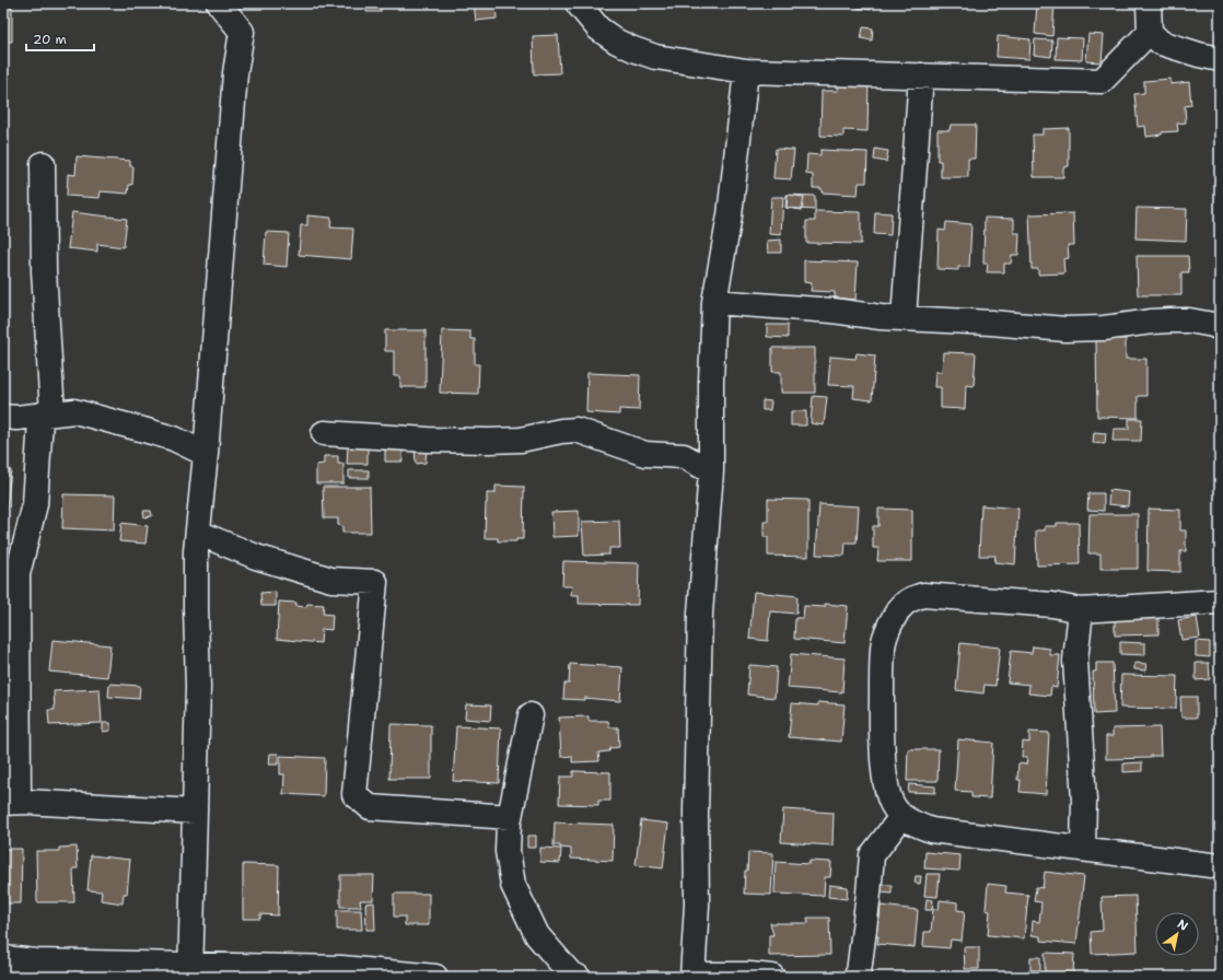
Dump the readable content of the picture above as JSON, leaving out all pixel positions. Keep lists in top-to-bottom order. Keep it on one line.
{"scale_bar":"20 m","north":"top right"}
